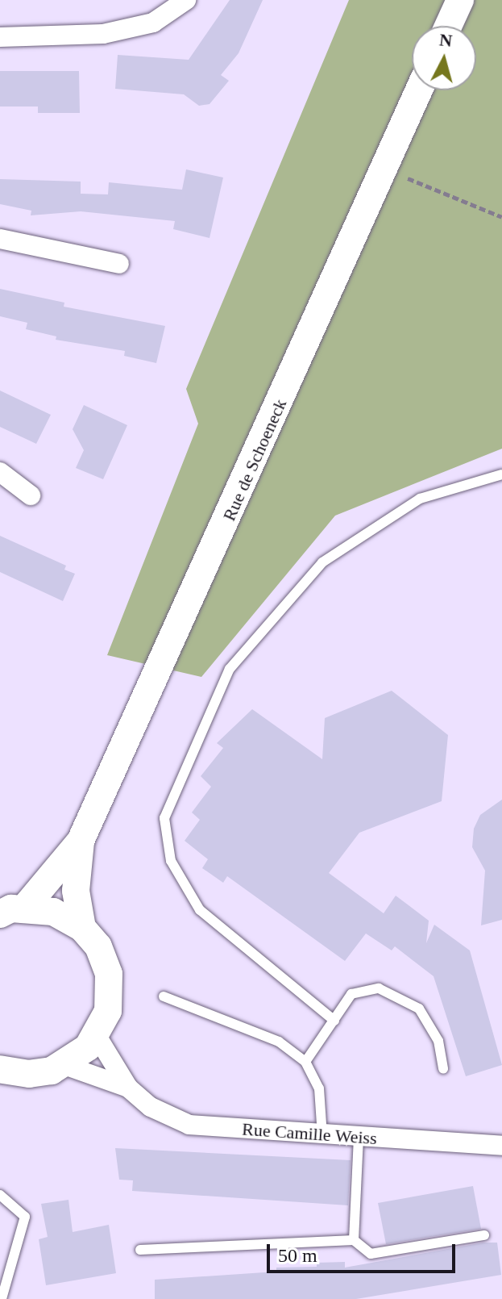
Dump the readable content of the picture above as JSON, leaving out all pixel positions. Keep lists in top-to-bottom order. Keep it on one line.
{"streets":{"main road":["Rue de Schoeneck"],"street":["Rue Camille Weiss"]},"scale_bar":"50 m","north":"top"}
